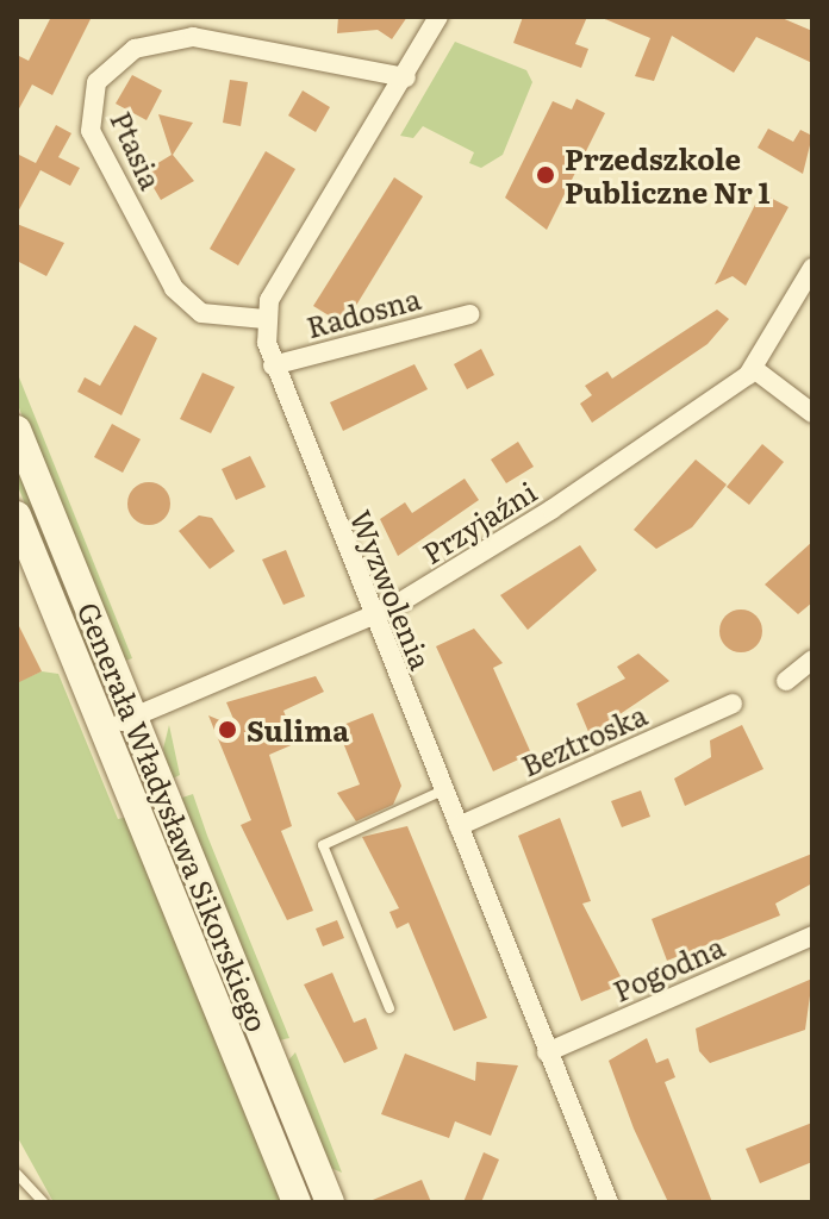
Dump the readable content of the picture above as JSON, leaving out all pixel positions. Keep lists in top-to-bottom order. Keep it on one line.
{"streets":{"main road":["Generała Władysława Sikorskiego"],"street":["Ptasia","Radosna","Przyjaźni","Wyzwolenia","Beztroska","Pogodna"]},"crossings":[["Ptasia","Wyzwolenia"],["Radosna","Wyzwolenia"],["Przyjaźni","Wyzwolenia"],["Przyjaźni","Generała Władysława Sikorskiego"],["Wyzwolenia","Beztroska"],["Wyzwolenia","Pogodna"]],"places":["Przedszkole Publiczne Nr 1","Sulima"]}
